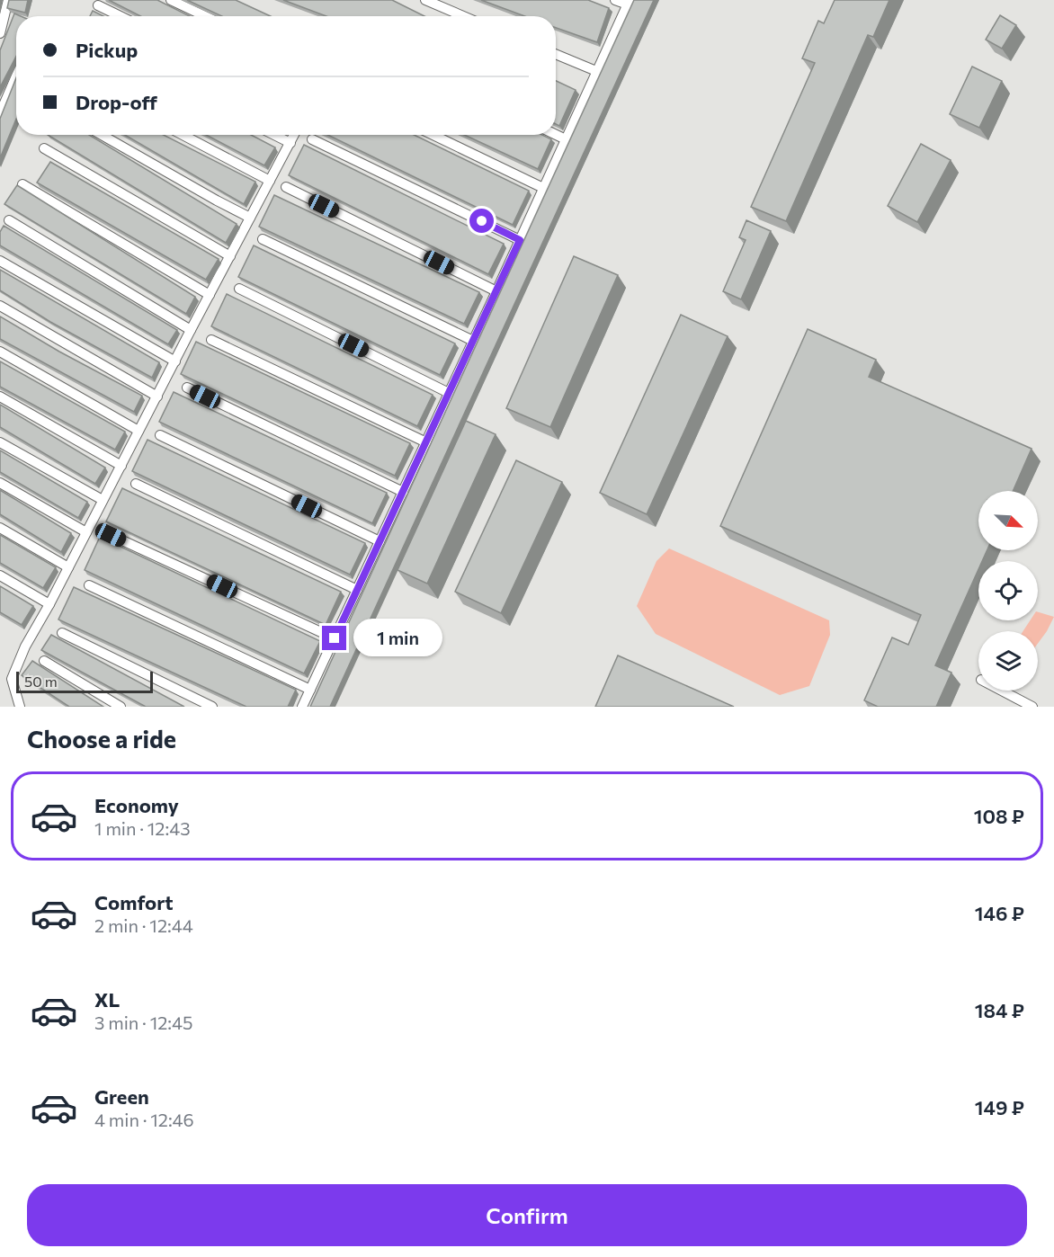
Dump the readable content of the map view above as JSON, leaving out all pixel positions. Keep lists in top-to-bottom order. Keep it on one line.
{"scale_bar":"50 m","north":"bottom right","page":{"banner":["Pickup","Drop-off"],"bubble":"1 min","scale":"50 m","heading":"Choose a ride","list":[{"name":"Economy","note":"1 min · 12:43","value":"108 ₽"},{"name":"Comfort","note":"2 min · 12:44","value":"146 ₽"},{"name":"XL","note":"3 min · 12:45","value":"184 ₽"},{"name":"Green","note":"4 min · 12:46","value":"149 ₽"}],"buttons":"Confirm"}}
